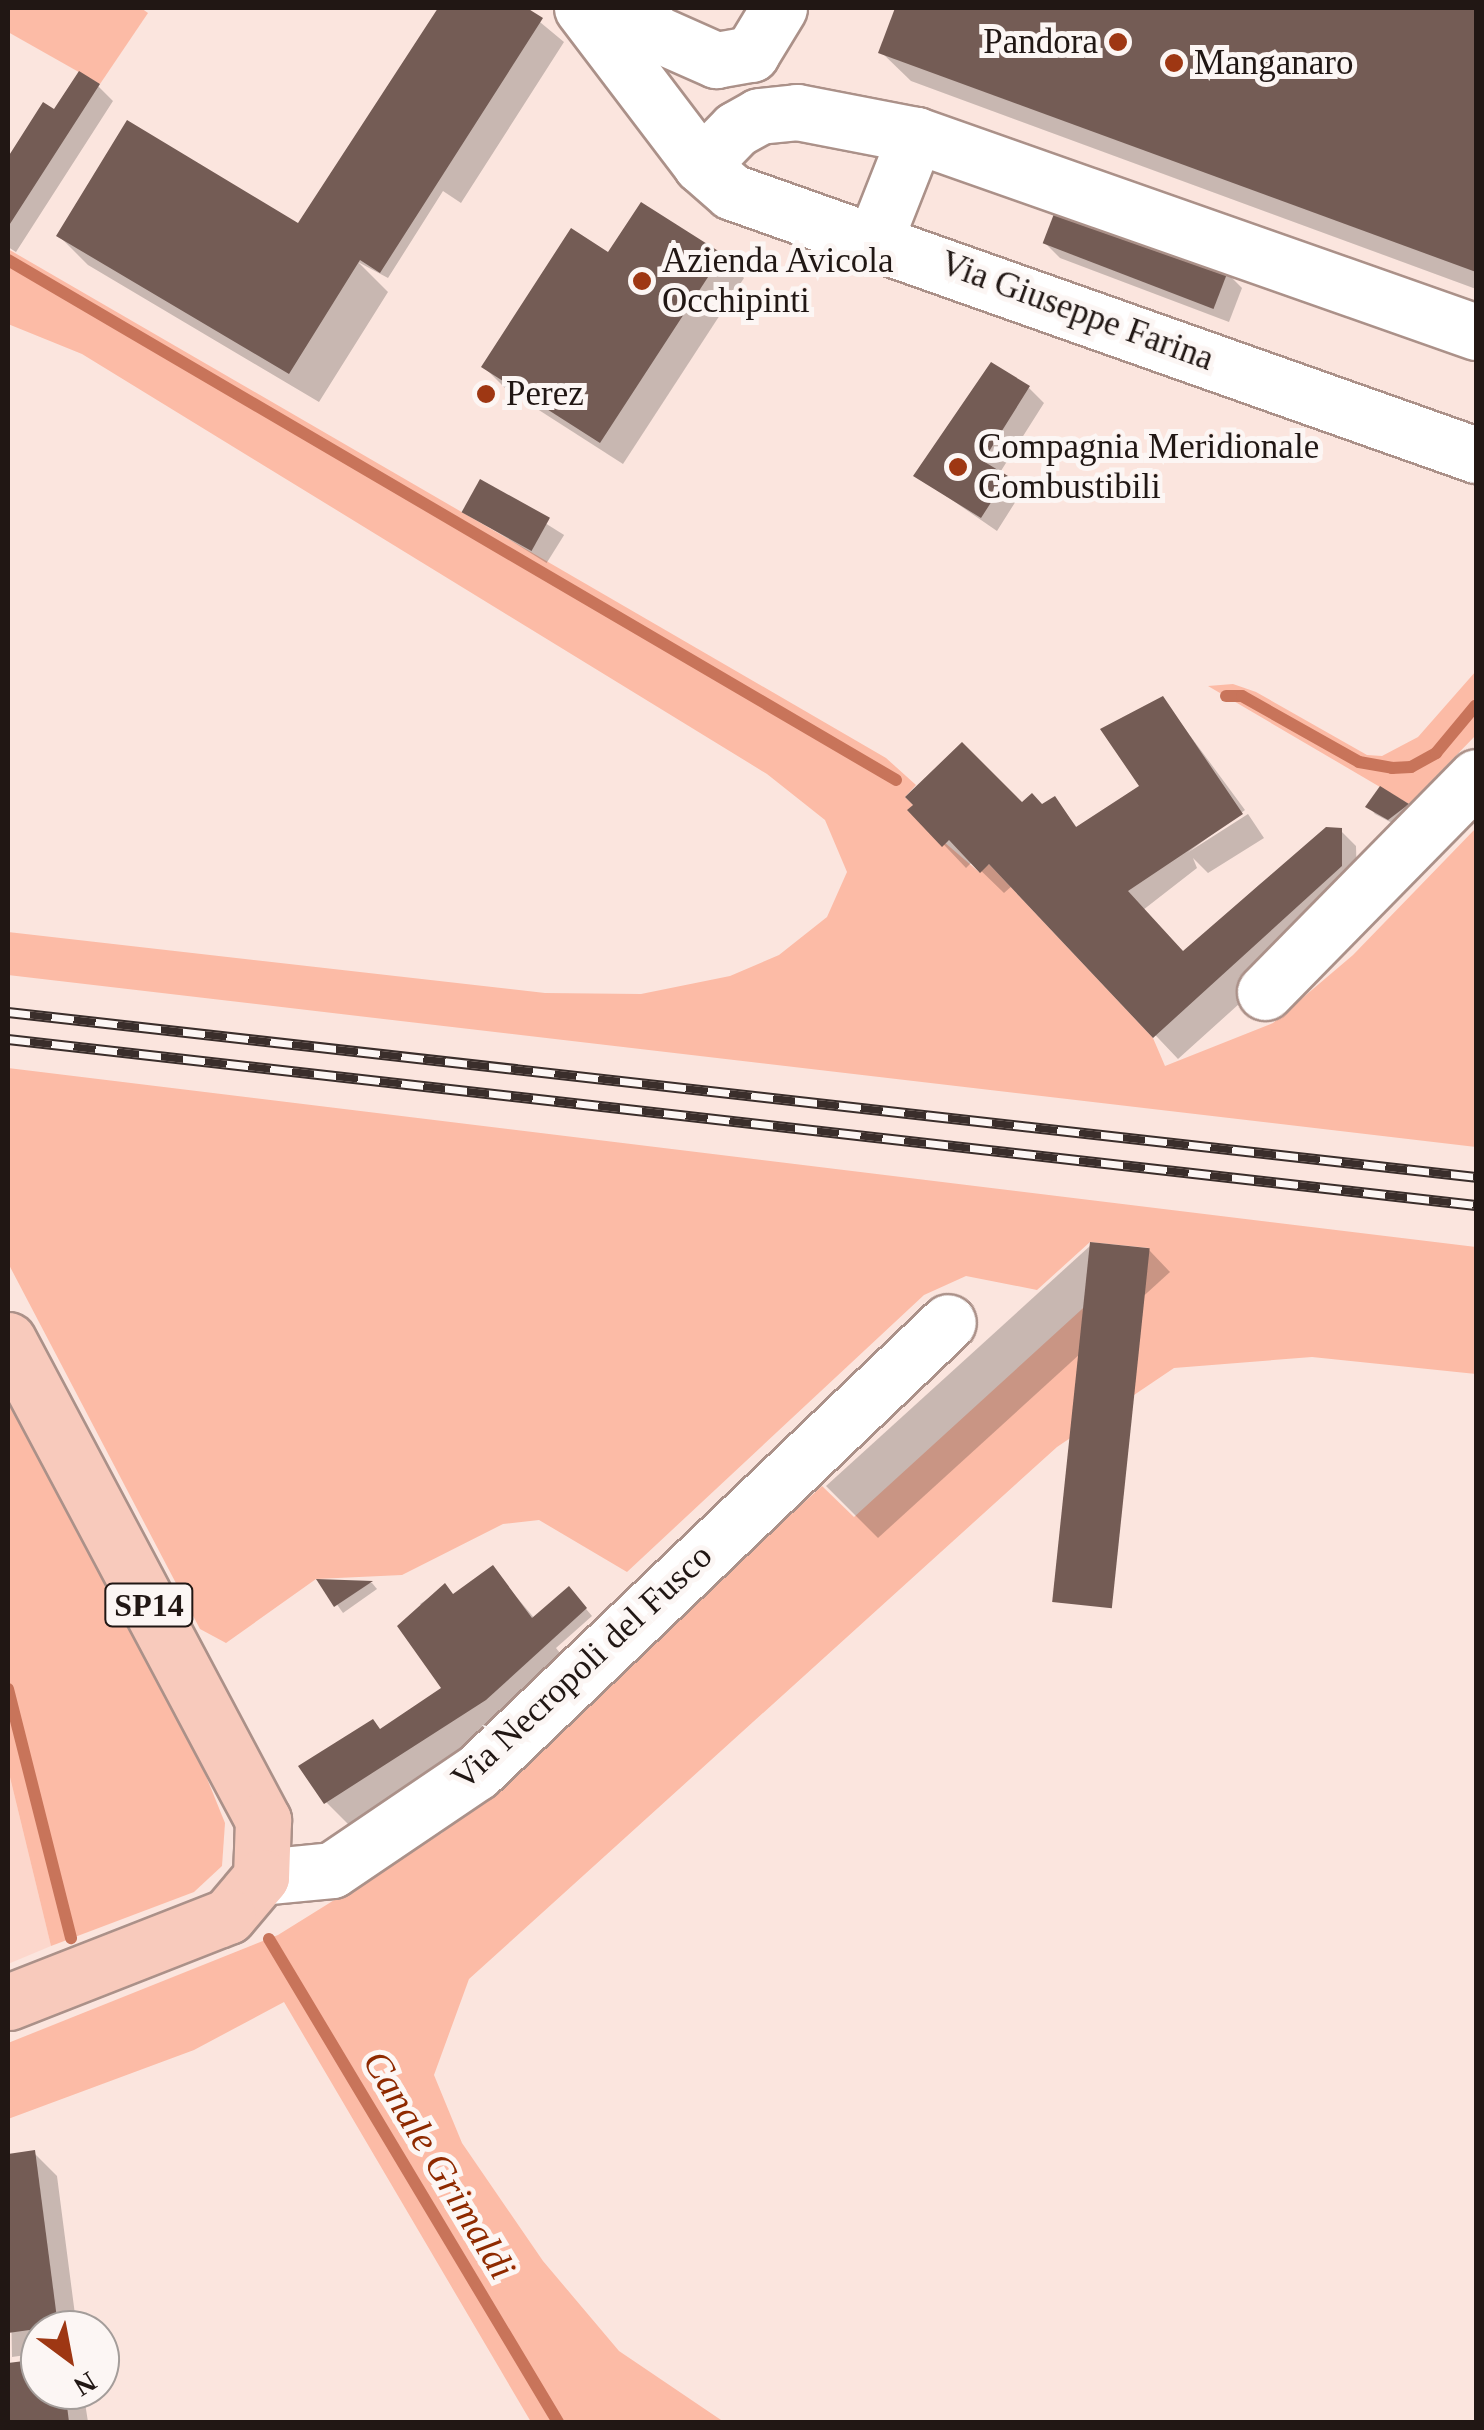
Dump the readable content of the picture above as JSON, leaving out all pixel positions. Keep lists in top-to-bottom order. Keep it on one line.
{"streets":{"main road":["SP14"],"street":["Via Giuseppe Farina","Via Necropoli del Fusco"]},"crossings":[["SP14","Via Necropoli del Fusco"]],"water":["Canale Grimaldi"],"places":["Pandora","Manganaro","Azienda Avicola Occhipinti","Perez","Compagnia Meridionale Combustibili"],"north":"bottom right"}
